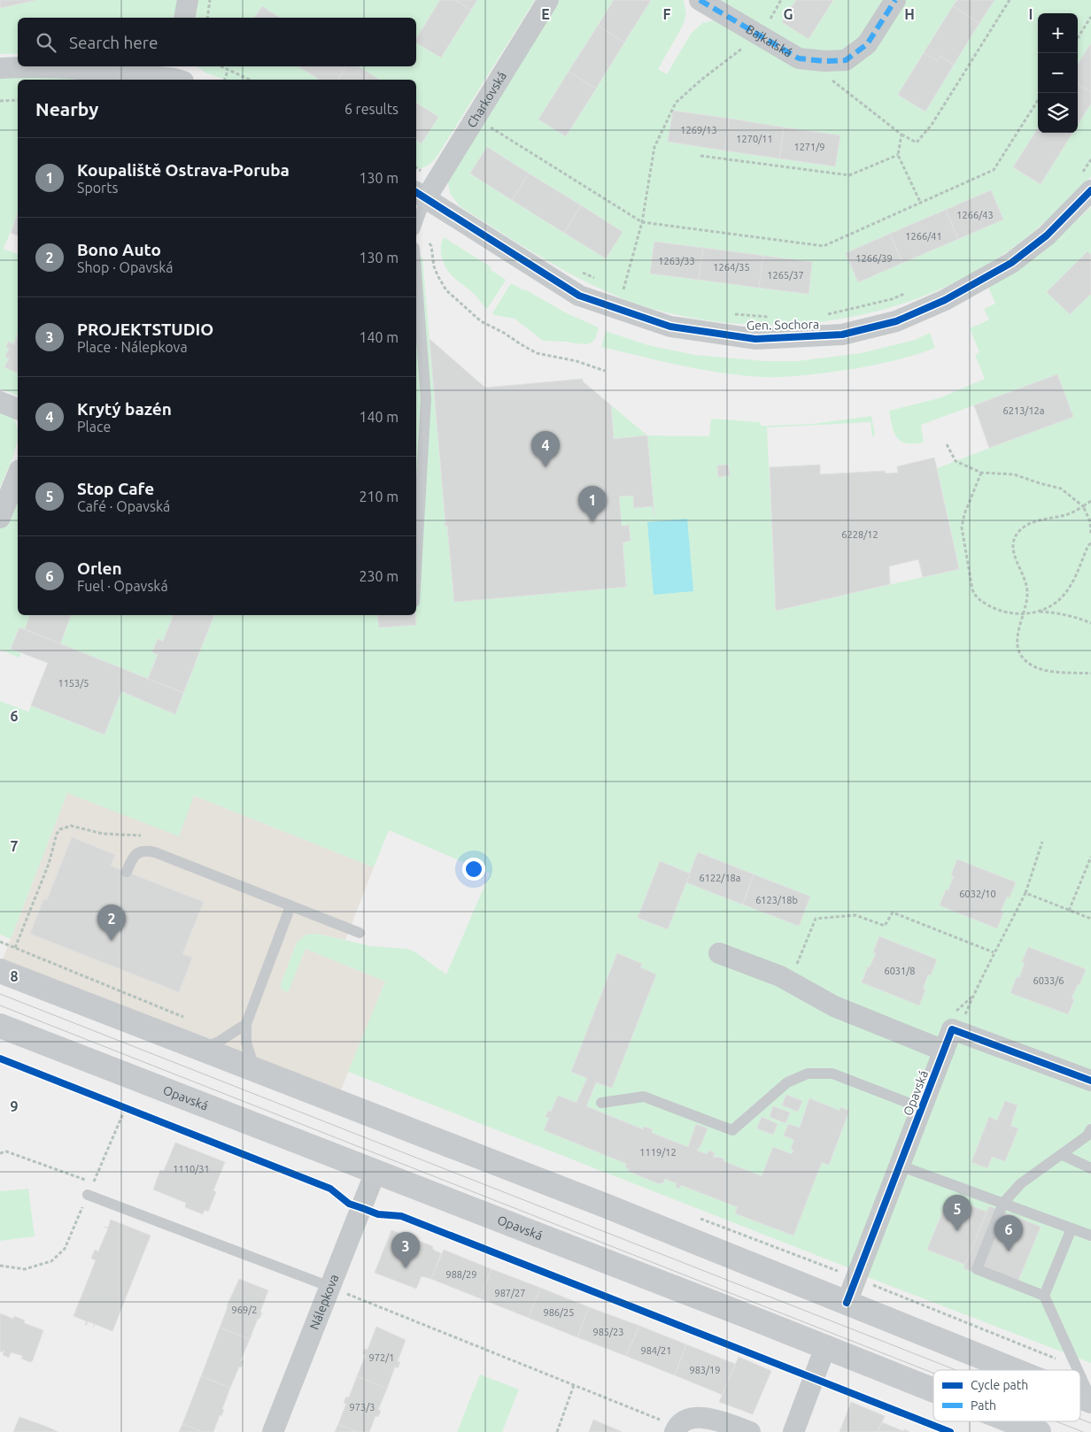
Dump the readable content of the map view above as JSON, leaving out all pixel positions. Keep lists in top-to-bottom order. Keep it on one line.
{"streets":{"main road":["Opavská"],"street":["Bajkalská","Charkovská","Gen. Sochora","Nálepkova"]},"crossings":[["Charkovská","Gen. Sochora"],["Opavská","Nálepkova"]],"house_numbers":["1269/13","1270/11","1271/9","1266/43","1266/41","1266/39","1263/33","1264/35","1265/37","6213/12a","6228/12","1153/5","6122/18a","6032/10","6123/18b","6031/8","6033/6","1119/12","1110/31","988/29","987/27","969/2","986/25","985/23","984/21","972/1","983/19","973/3"],"legend":["Cycle path","Path"],"page":{"map_buttons":["+","−"],"search":"Search here","heading":["Nearby","6 results"],"list":[{"mark":"1","name":"Koupaliště Ostrava-Poruba","note":"Sports","value":"130 m"},{"mark":"2","name":"Bono Auto","note":"Shop · Opavská","value":"130 m"},{"mark":"3","name":"PROJEKTSTUDIO","note":"Place · Nálepkova","value":"140 m"},{"mark":"4","name":"Krytý bazén","note":"Place","value":"140 m"},{"mark":"5","name":"Stop Cafe","note":"Café · Opavská","value":"210 m"},{"mark":"6","name":"Orlen","note":"Fuel · Opavská","value":"230 m"}],"pins":["4","1","2","5","6","3"]},"grid":{"columns":["E","F","G","H","I"],"rows":["6","7","8","9"]}}
